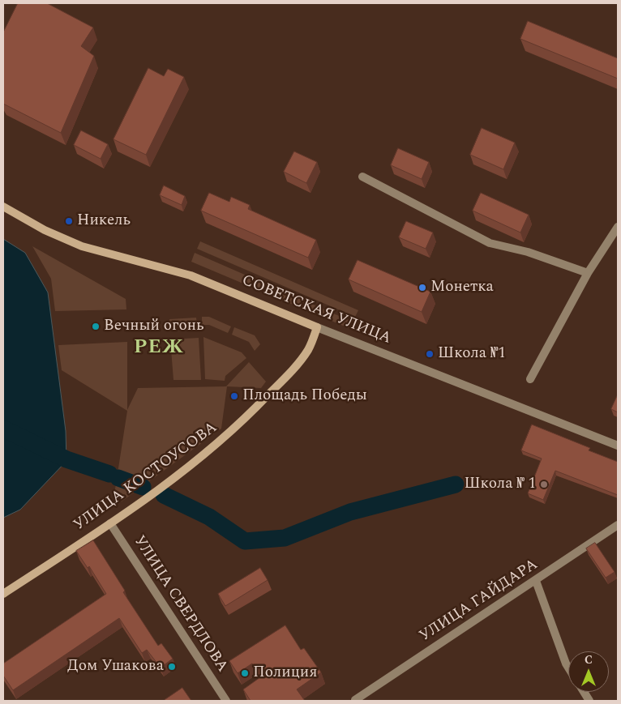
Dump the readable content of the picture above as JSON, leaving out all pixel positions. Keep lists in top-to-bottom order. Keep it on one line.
{"streets":{"main road":["СОВЕТСКАЯ УЛИЦА","УЛИЦА КОСТОУСОВА"],"street":["УЛИЦА ГАЙДАРА","УЛИЦА СВЕРДЛОВА"]},"crossings":[["СОВЕТСКАЯ УЛИЦА","УЛИЦА КОСТОУСОВА"],["УЛИЦА КОСТОУСОВА","УЛИЦА СВЕРДЛОВА"]],"districts":["РЕЖ"],"places":["Никель","Монетка","Вечный огонь","Школа №1","Площадь Победы","Школа № 1","Дом Ушакова","Полиция"],"north":"top"}
